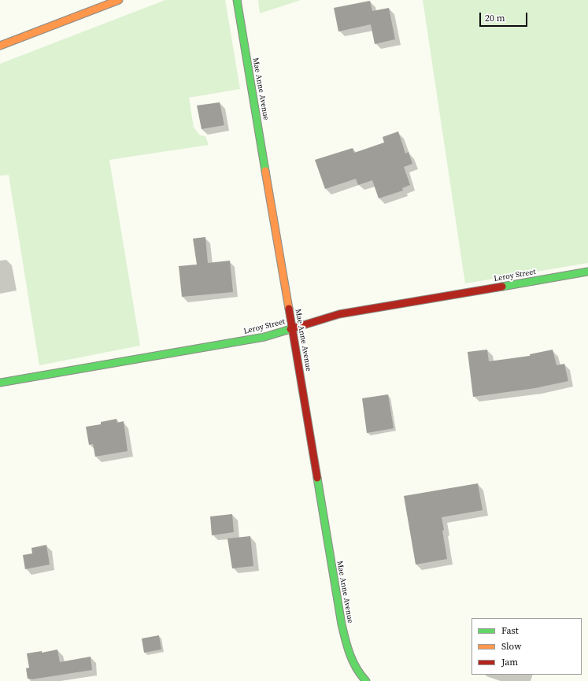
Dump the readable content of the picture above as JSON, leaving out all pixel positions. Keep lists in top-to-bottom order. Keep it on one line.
{"streets":{"main road":["Mae Anne Avenue","Leroy Street"]},"crossings":[["Mae Anne Avenue","Leroy Street"]],"legend":["Fast","Slow","Jam"],"scale_bar":"20 m"}
